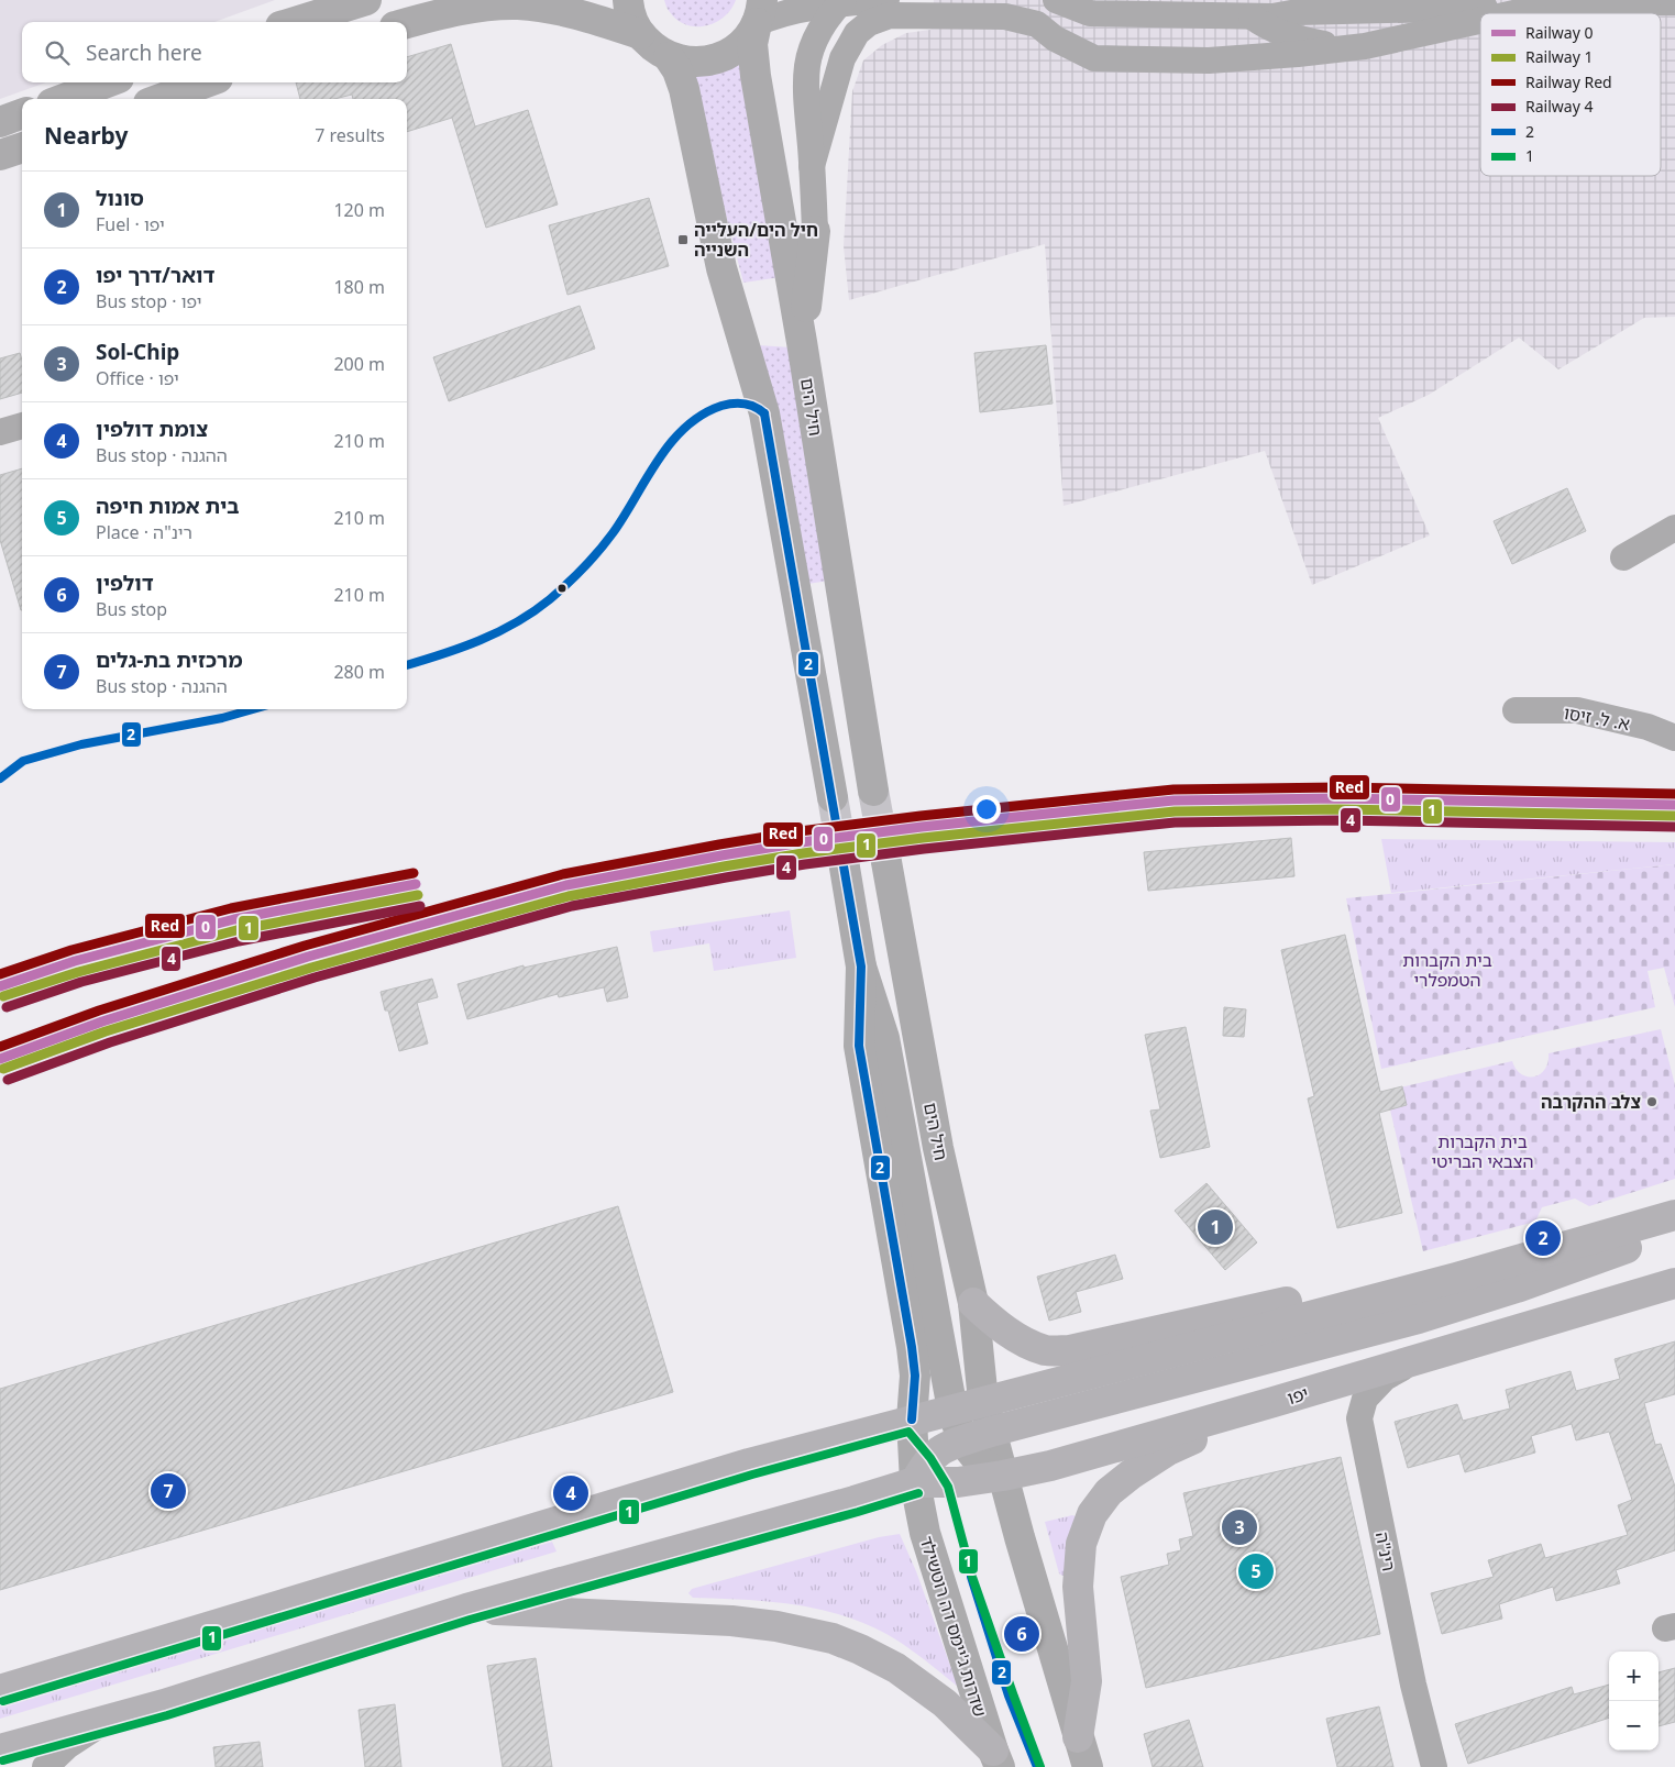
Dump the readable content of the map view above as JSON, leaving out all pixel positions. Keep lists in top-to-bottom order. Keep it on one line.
{"streets":{"highway":["יפו"],"street":["חיל הים","א. ל. זיסו","רינ\"ה","שדרות ג'יימס דה רוטשילד"]},"crossings":[["חיל הים","יפו"],["חיל הים","שדרות ג'יימס דה רוטשילד"],["יפו","רינ\"ה"],["יפו","שדרות ג'יימס דה רוטשילד"]],"parks":["בית הקברות הטמפלרי","בית הקברות הצבאי הבריטי"],"places":{"transit":["חיל הים/העלייה השנייה"],"other":["צלב ההקרבה"]},"lines":["transit line 2","rail line Red","rail line 0","rail line 1","rail line 4","transit line 1"],"legend":["Railway 0","Railway 1","Railway Red","Railway 4","2","1"],"page":{"search":"Search here","heading":["Nearby","7 results"],"list":[{"mark":"1","name":"סונול","note":"Fuel · יפו","value":"120 m"},{"mark":"2","name":"דואר/דרך יפו","note":"Bus stop · יפו","value":"180 m"},{"mark":"3","name":"Sol-Chip","note":"Office · יפו","value":"200 m"},{"mark":"4","name":"צומת דולפין","note":"Bus stop · ההגנה","value":"210 m"},{"mark":"5","name":"בית אמות חיפה","note":"Place · רינ\"ה","value":"210 m"},{"mark":"6","name":"דולפין","note":"Bus stop","value":"210 m"},{"mark":"7","name":"מרכזית בת-גלים","note":"Bus stop · ההגנה","value":"280 m"}],"pins":["1","2","7","4","3","5","6"],"map_buttons":["+","−"]}}
